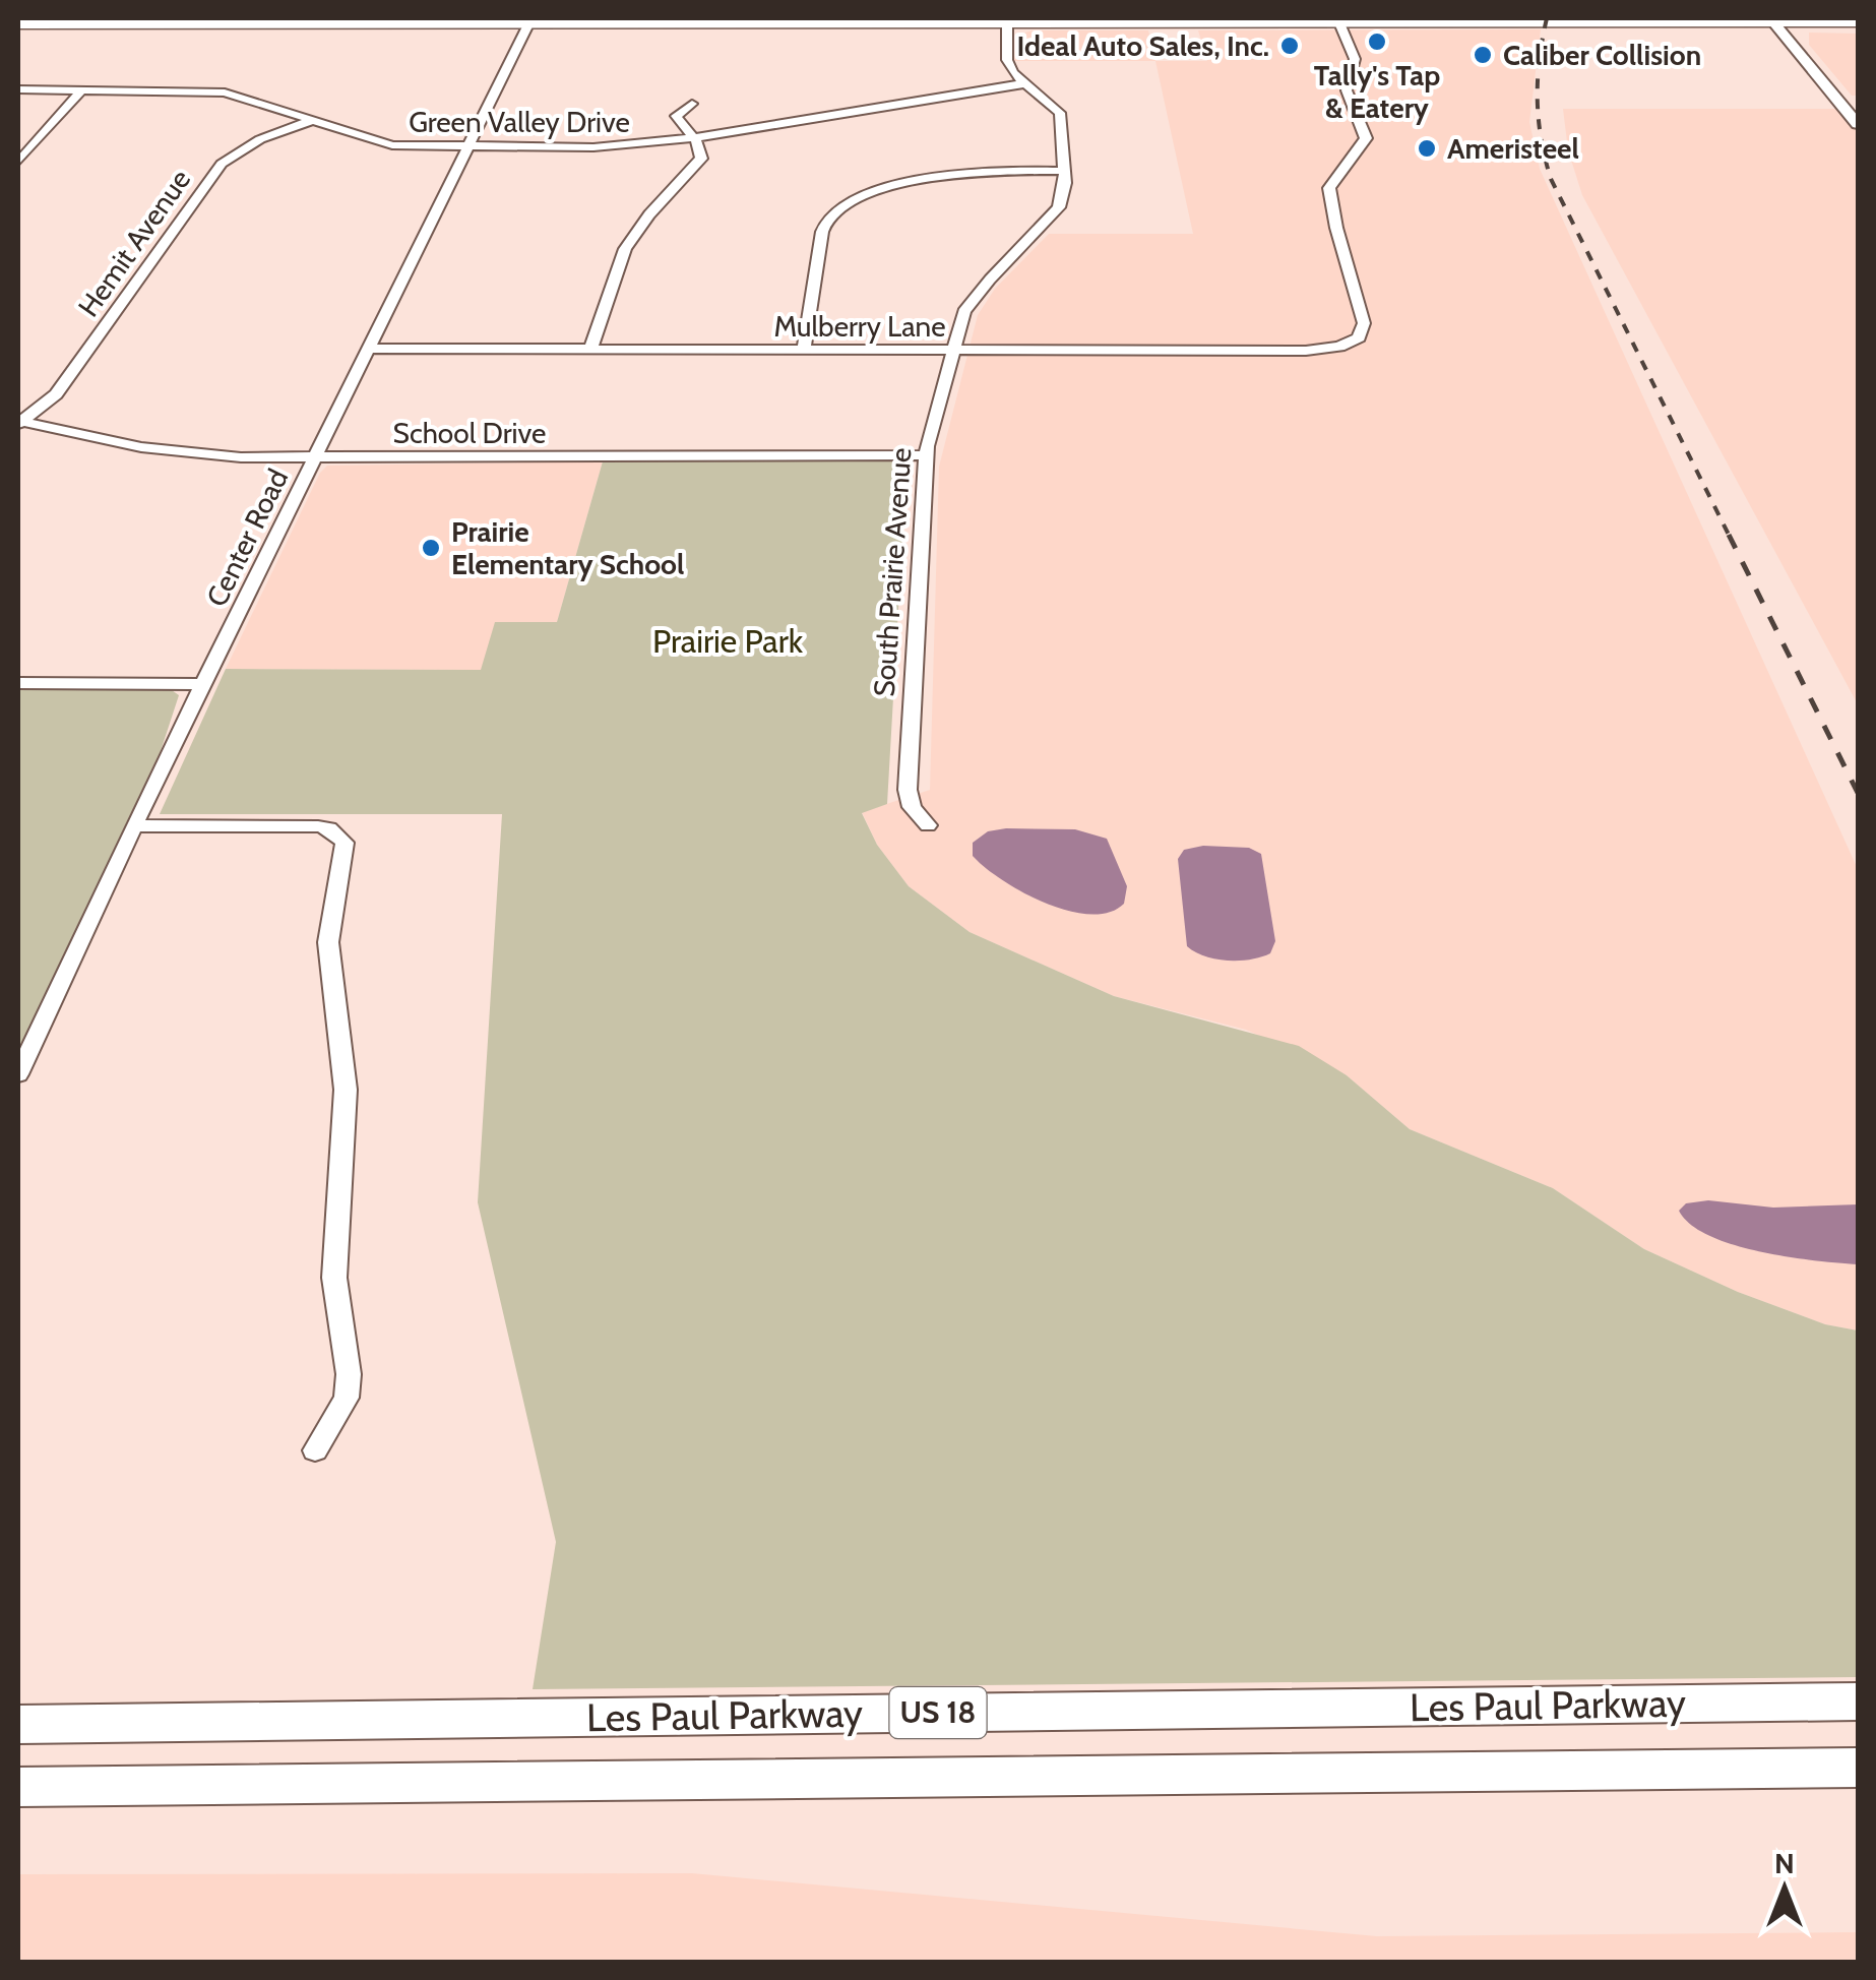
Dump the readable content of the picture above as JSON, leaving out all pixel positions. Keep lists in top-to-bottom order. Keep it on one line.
{"streets":{"main road":["Les Paul Parkway","US 18"],"street":["Green Valley Drive","Hemit Avenue","Mulberry Lane","School Drive","Center Road","South Prairie Avenue"]},"crossings":[["Green Valley Drive","Hemit Avenue"],["Green Valley Drive","Center Road"],["Green Valley Drive","South Prairie Avenue"],["Hemit Avenue","School Drive"],["Mulberry Lane","Center Road"],["Mulberry Lane","South Prairie Avenue"],["School Drive","Center Road"],["School Drive","South Prairie Avenue"]],"parks":["Prairie Park"],"places":["Tally's Tap & Eatery","Ideal Auto Sales, Inc.","Caliber Collision","Ameristeel","Prairie Elementary School"],"north":"top"}
